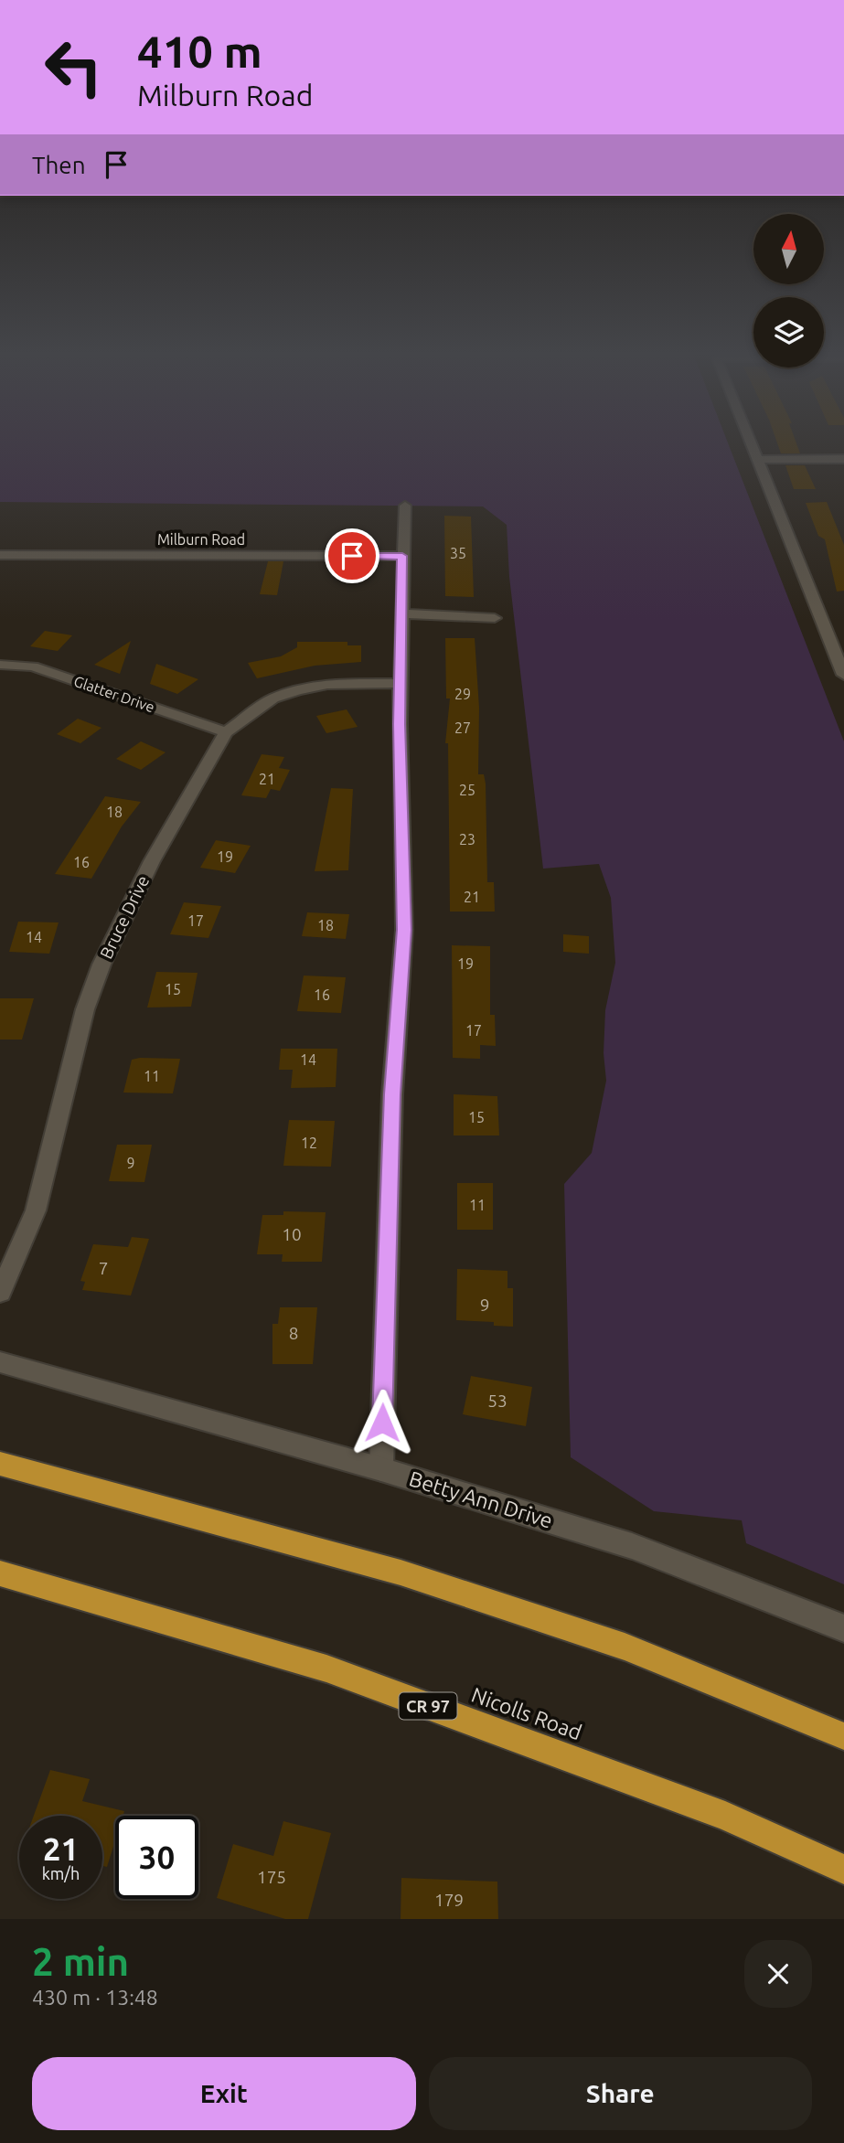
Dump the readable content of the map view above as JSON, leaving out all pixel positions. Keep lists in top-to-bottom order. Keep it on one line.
{"streets":{"highway":["CR 97","Nicolls Road"],"street":["Milburn Road","Glatter Drive","Bruce Drive","Betty Ann Drive"]},"crossings":[["Glatter Drive","Bruce Drive"]],"house_numbers":["35","29","27","21","25","18","23","19","16","21","17","18","14","19","15","16","17","14","11","15","12","9","11","10","7","9","8","53","175","179"],"north":"top","page":{"turn":["410 m","Milburn Road"],"then":"Then","speed":"21 km/h","limit":"30","heading":["2 min","430 m · 13:48"],"buttons":["Exit","Share"]}}
